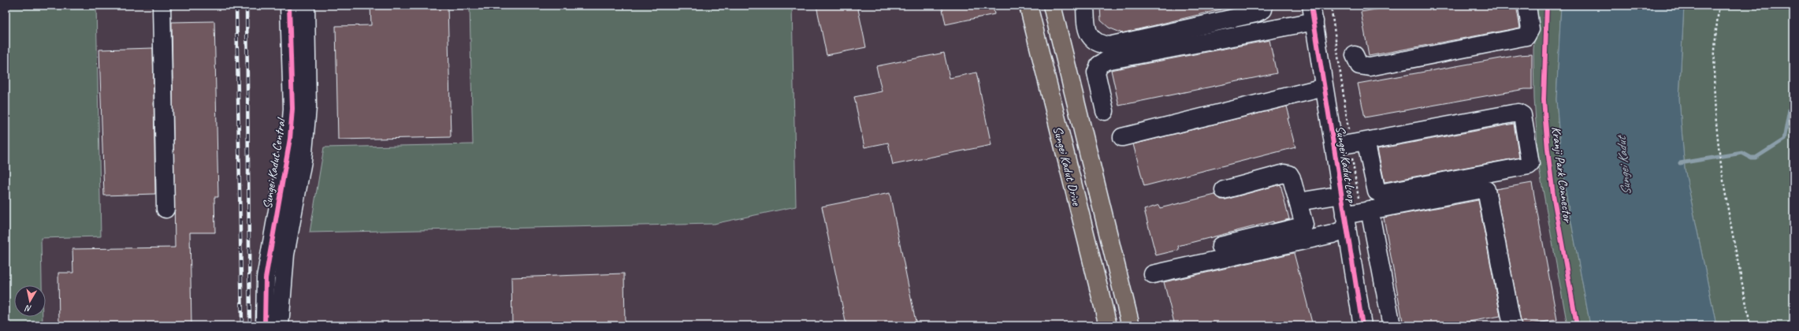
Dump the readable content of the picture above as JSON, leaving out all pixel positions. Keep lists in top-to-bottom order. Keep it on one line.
{"streets":{"main road":["Sungei Kadut Drive"],"street":["Sungei Kadut Central","Sungei Kadut Loop"],"cycle path":["Kranji Park Connector"]},"water":["Sungei Kadut"],"north":"bottom"}
